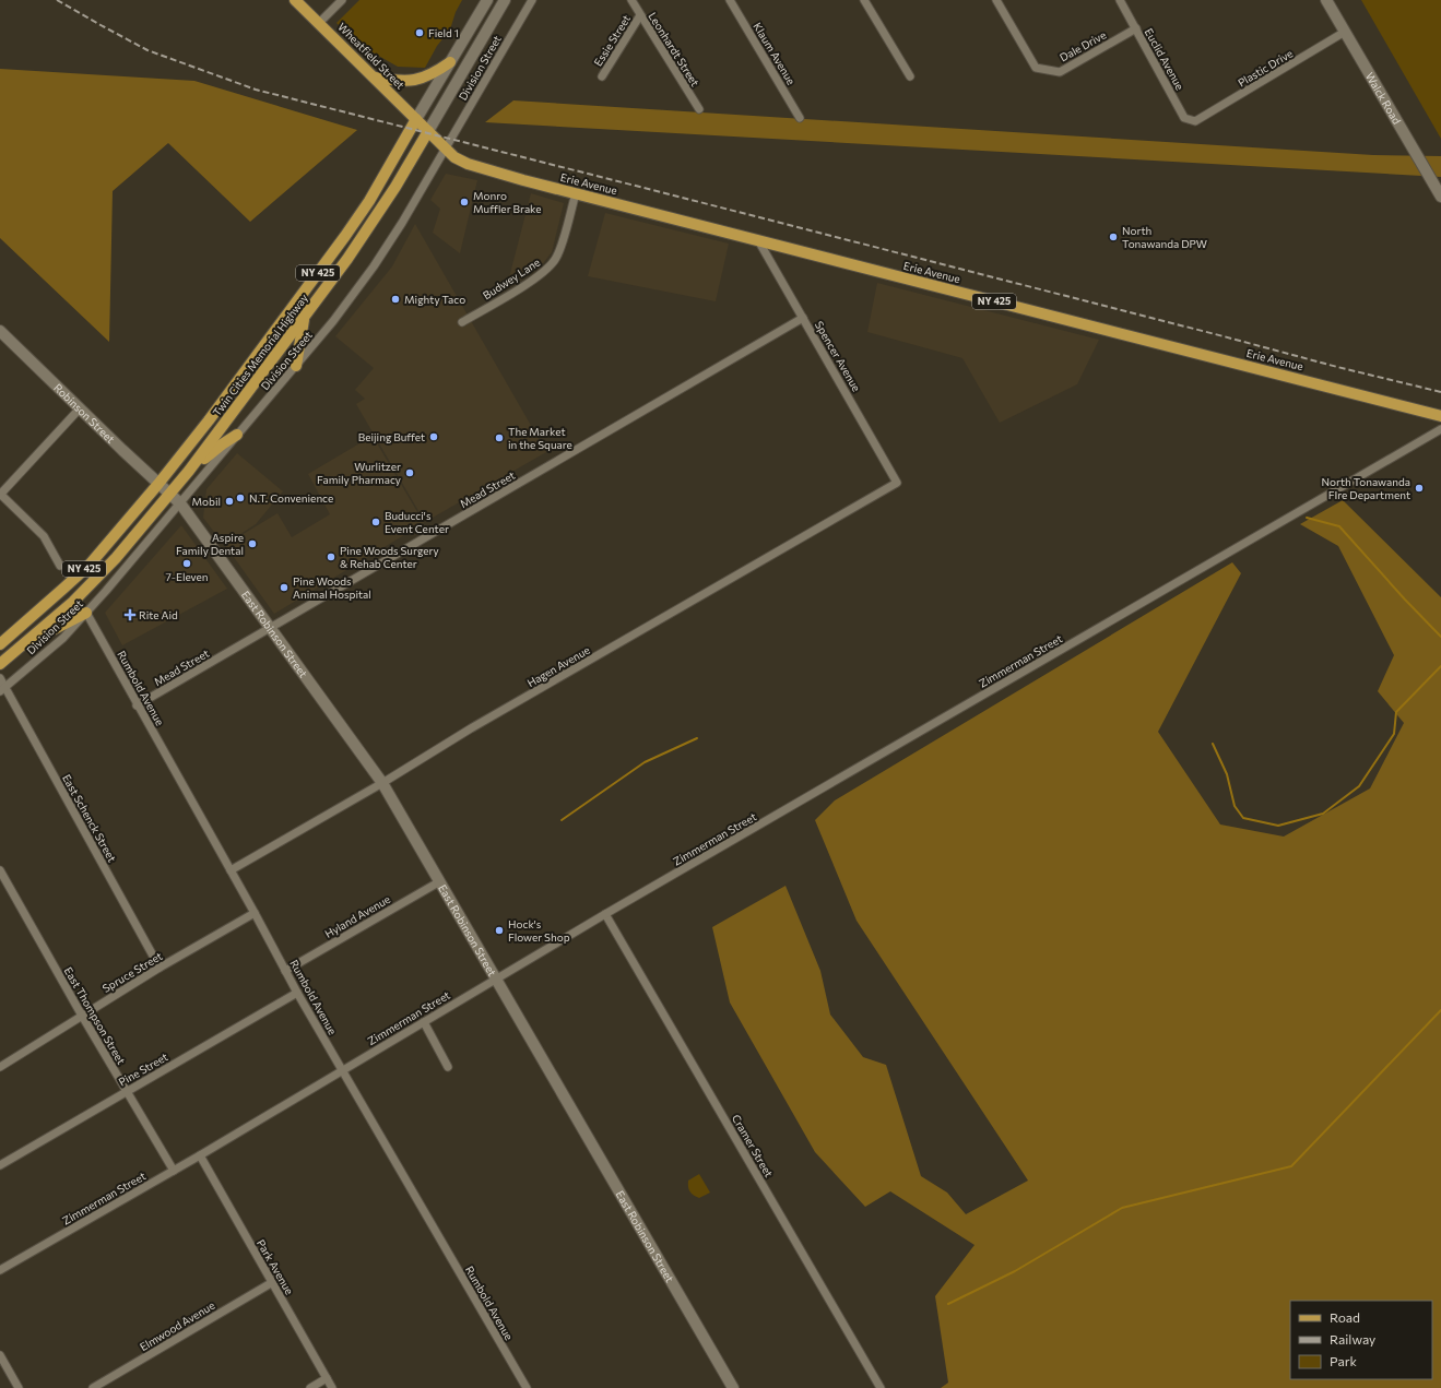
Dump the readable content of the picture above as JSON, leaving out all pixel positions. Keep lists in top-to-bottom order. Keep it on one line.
{"streets":{"main road":["Wheatfield Street","Erie Avenue","NY 425","Twin Cities Memorial Highway"],"street":["Essie Street","Dale Drive","Leonhardt Street","Klaum Avenue","Euclid Avenue","Division Street","Plastic Drive","Walck Road","Budwey Lane","Spencer Avenue","Robinson Street","Mead Street","East Robinson Street","Zimmerman Street","Hagen Avenue","Rumbold Avenue","East Schenck Street","Hyland Avenue","Spruce Street","East Thompson Street","Pine Street","Cramer Street","Park Avenue","Elmwood Avenue"]},"crossings":[["Essie Street","Leonhardt Street"],["Dale Drive","Euclid Avenue"],["Wheatfield Street","Erie Avenue"],["Wheatfield Street","Twin Cities Memorial Highway"],["Euclid Avenue","Plastic Drive"],["Division Street","Erie Avenue"],["Division Street","East Robinson Street"],["Division Street","Rumbold Avenue"],["Division Street","East Schenck Street"],["Plastic Drive","Walck Road"],["Erie Avenue","Budwey Lane"],["Erie Avenue","Twin Cities Memorial Highway"],["Erie Avenue","Spencer Avenue"],["Twin Cities Memorial Highway","Robinson Street"],["Twin Cities Memorial Highway","East Robinson Street"],["Spencer Avenue","Mead Street"],["Spencer Avenue","Hagen Avenue"],["Robinson Street","East Robinson Street"],["Mead Street","East Robinson Street"],["Mead Street","Rumbold Avenue"],["East Robinson Street","Zimmerman Street"],["East Robinson Street","Hagen Avenue"],["East Robinson Street","Hyland Avenue"],["Zimmerman Street","Rumbold Avenue"],["Zimmerman Street","East Thompson Street"],["Zimmerman Street","Cramer Street"],["Zimmerman Street","Park Avenue"],["Hagen Avenue","Rumbold Avenue"],["Rumbold Avenue","Hyland Avenue"],["Rumbold Avenue","Spruce Street"],["Rumbold Avenue","Pine Street"],["East Schenck Street","Spruce Street"],["Spruce Street","East Thompson Street"],["East Thompson Street","Pine Street"],["Park Avenue","Elmwood Avenue"]],"places":{"other":["Field 1","Monro Muffler Brake","North Tonawanda DPW","Mighty Taco","Beijing Buffet","The Market in the Square","Wurlitzer Family Pharmacy","North Tonawanda FIre Department","N.T. Convenience","Mobil","Buducci's Event Center","Aspire Family Dental","Pine Woods Surgery & Rehab Center","7-Eleven","Pine Woods Animal Hospital","Hock's Flower Shop"],"health":["Rite Aid"]},"legend":["Road","Railway","Park"]}
